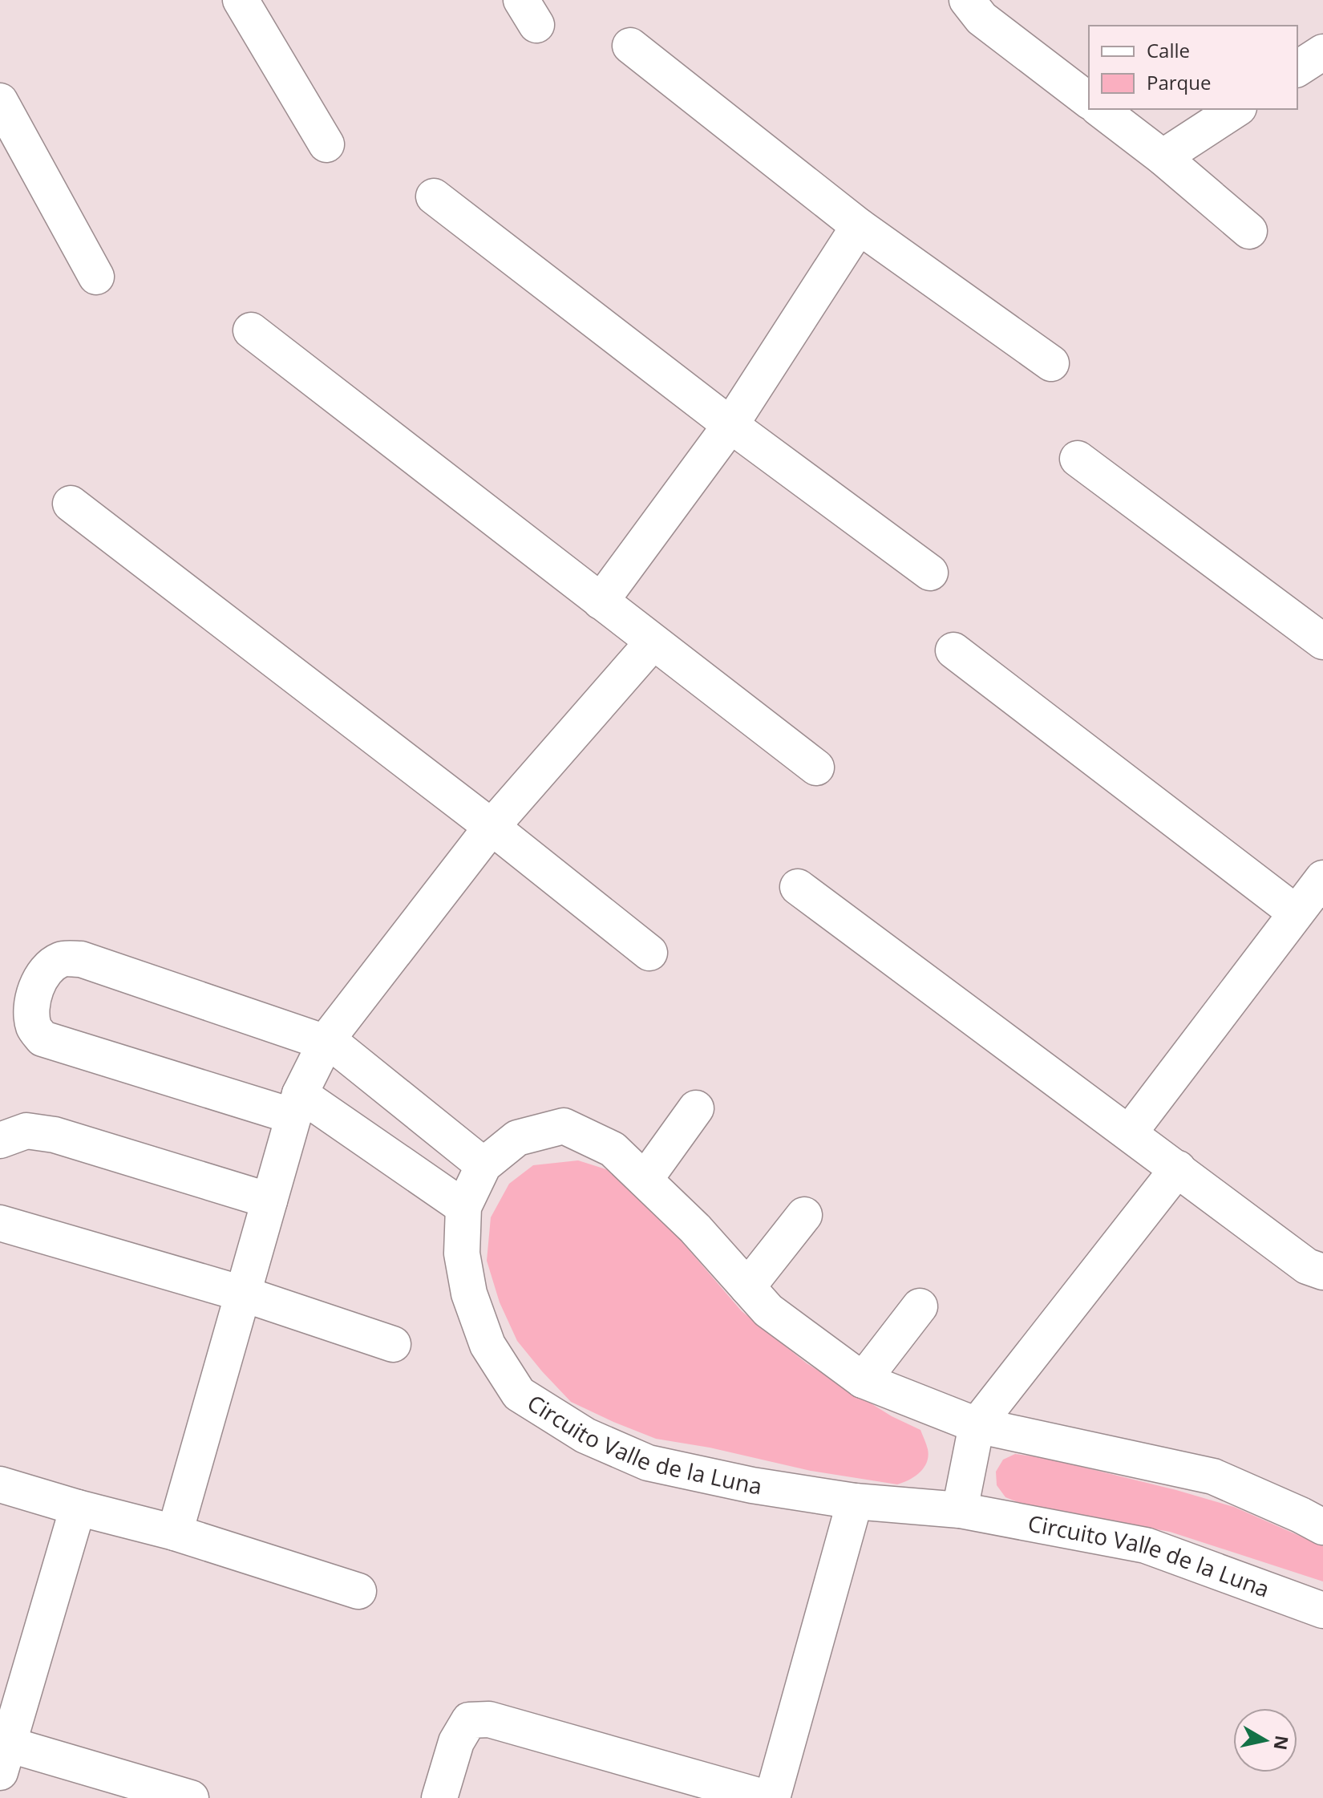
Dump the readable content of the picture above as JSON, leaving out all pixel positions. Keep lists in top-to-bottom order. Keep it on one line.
{"streets":{"street":["Circuito Valle de la Luna"]},"legend":["Calle","Parque"],"north":"right"}
